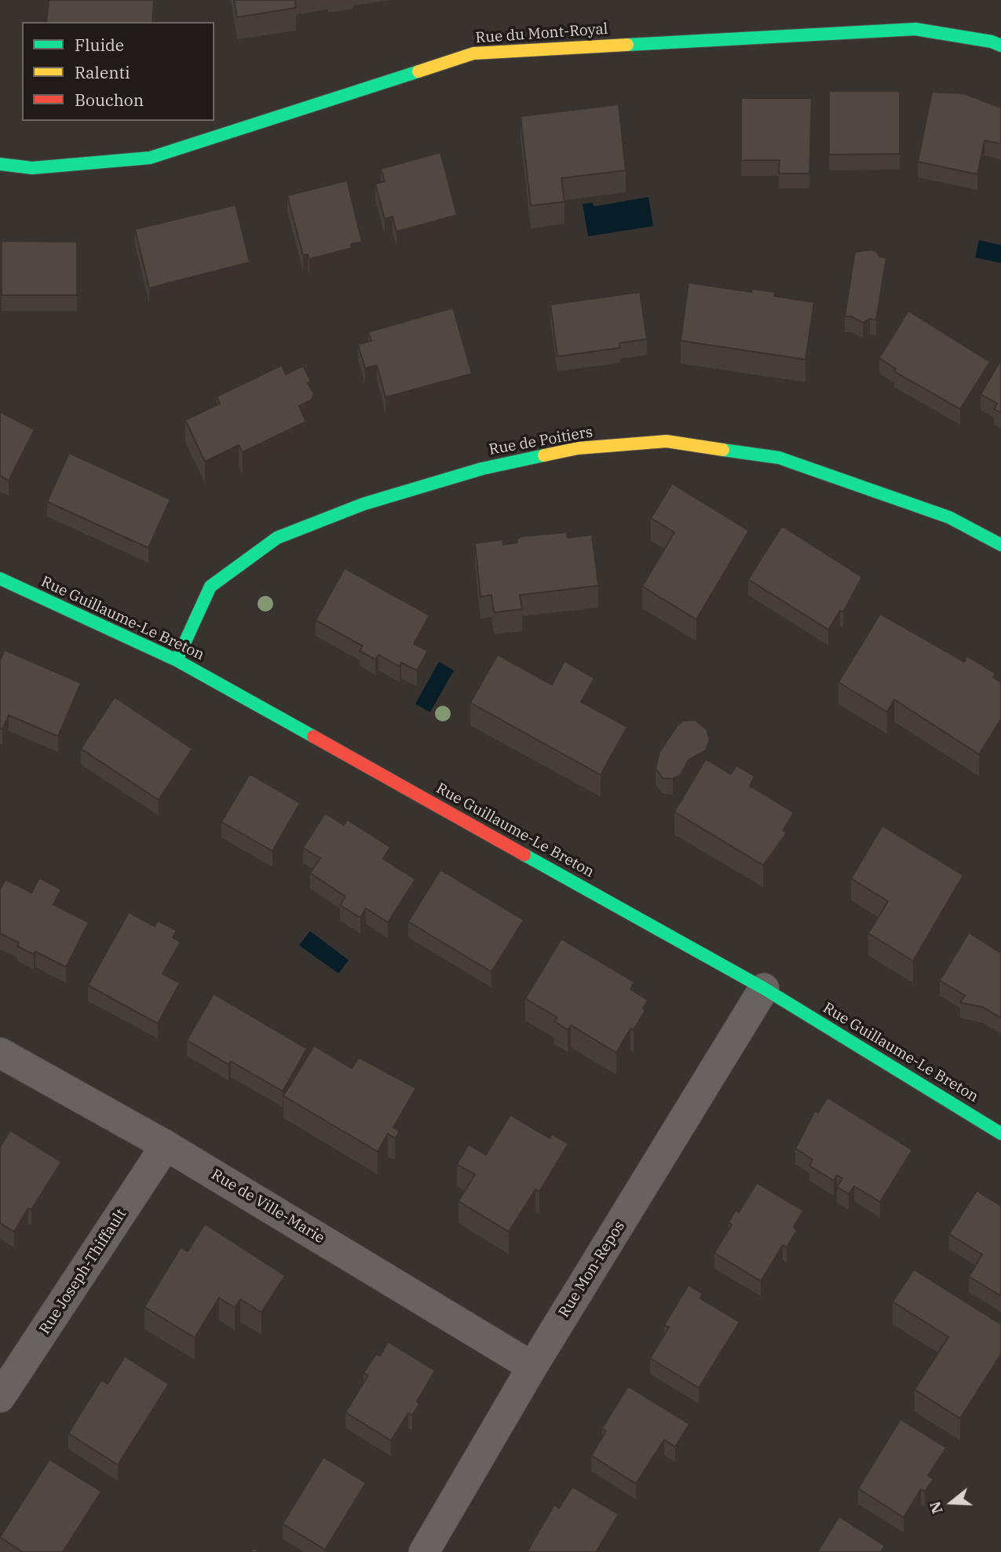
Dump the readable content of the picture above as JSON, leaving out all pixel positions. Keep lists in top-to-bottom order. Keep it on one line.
{"streets":{"street":["Rue du Mont-Royal","Rue de Poitiers","Rue Guillaume-Le Breton","Rue de Ville-Marie","Rue Mon-Repos","Rue Joseph-Thiffault"]},"crossings":[["Rue de Poitiers","Rue Guillaume-Le Breton"],["Rue Guillaume-Le Breton","Rue Mon-Repos"],["Rue de Ville-Marie","Rue Mon-Repos"],["Rue de Ville-Marie","Rue Joseph-Thiffault"]],"legend":["Fluide","Ralenti","Bouchon"],"north":"left"}
